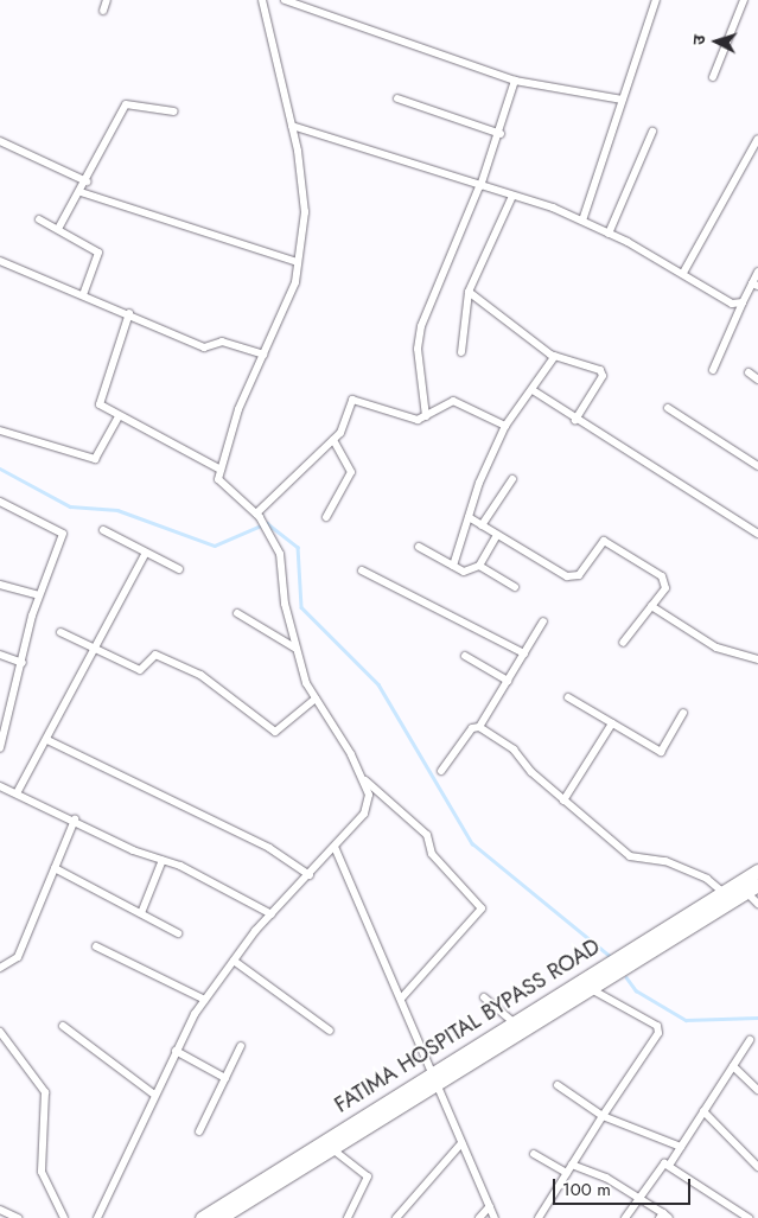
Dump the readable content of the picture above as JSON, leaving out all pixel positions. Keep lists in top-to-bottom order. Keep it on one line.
{"streets":{"highway":["FATIMA HOSPITAL BYPASS ROAD"]},"scale_bar":"100 m","north":"left"}
